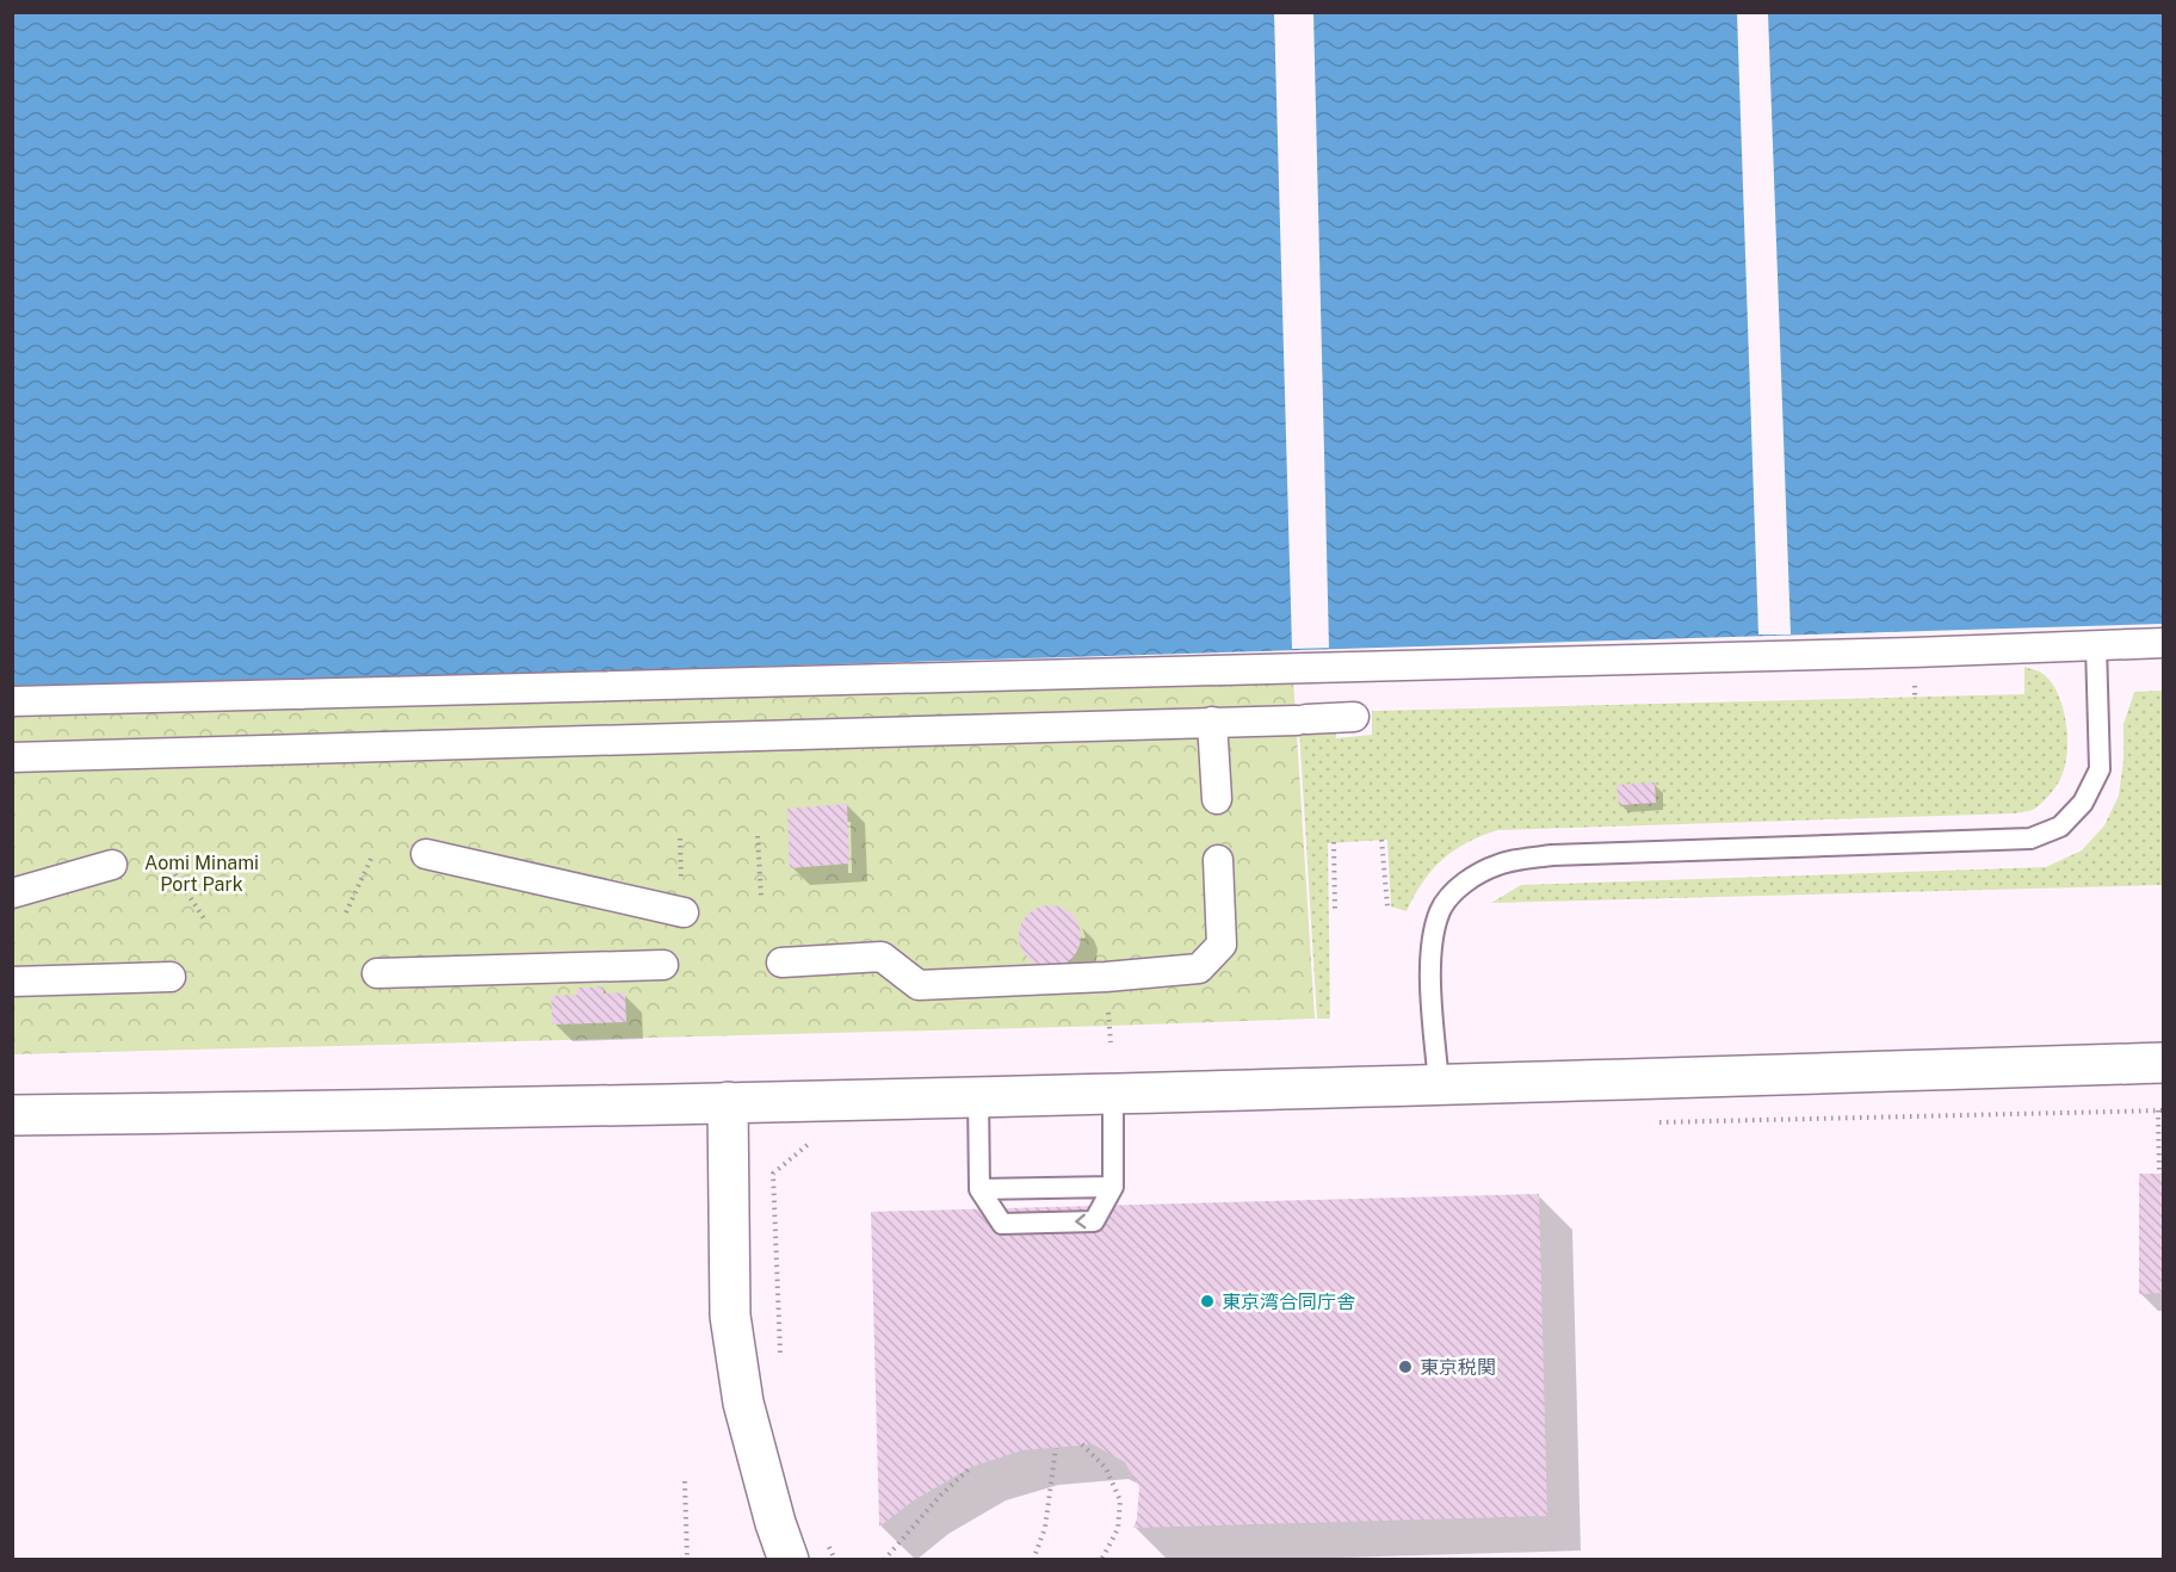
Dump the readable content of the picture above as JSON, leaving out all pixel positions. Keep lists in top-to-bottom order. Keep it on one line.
{"parks":["Aomi Minami Port Park"],"places":["東京湾合同庁舎","東京税関"]}
